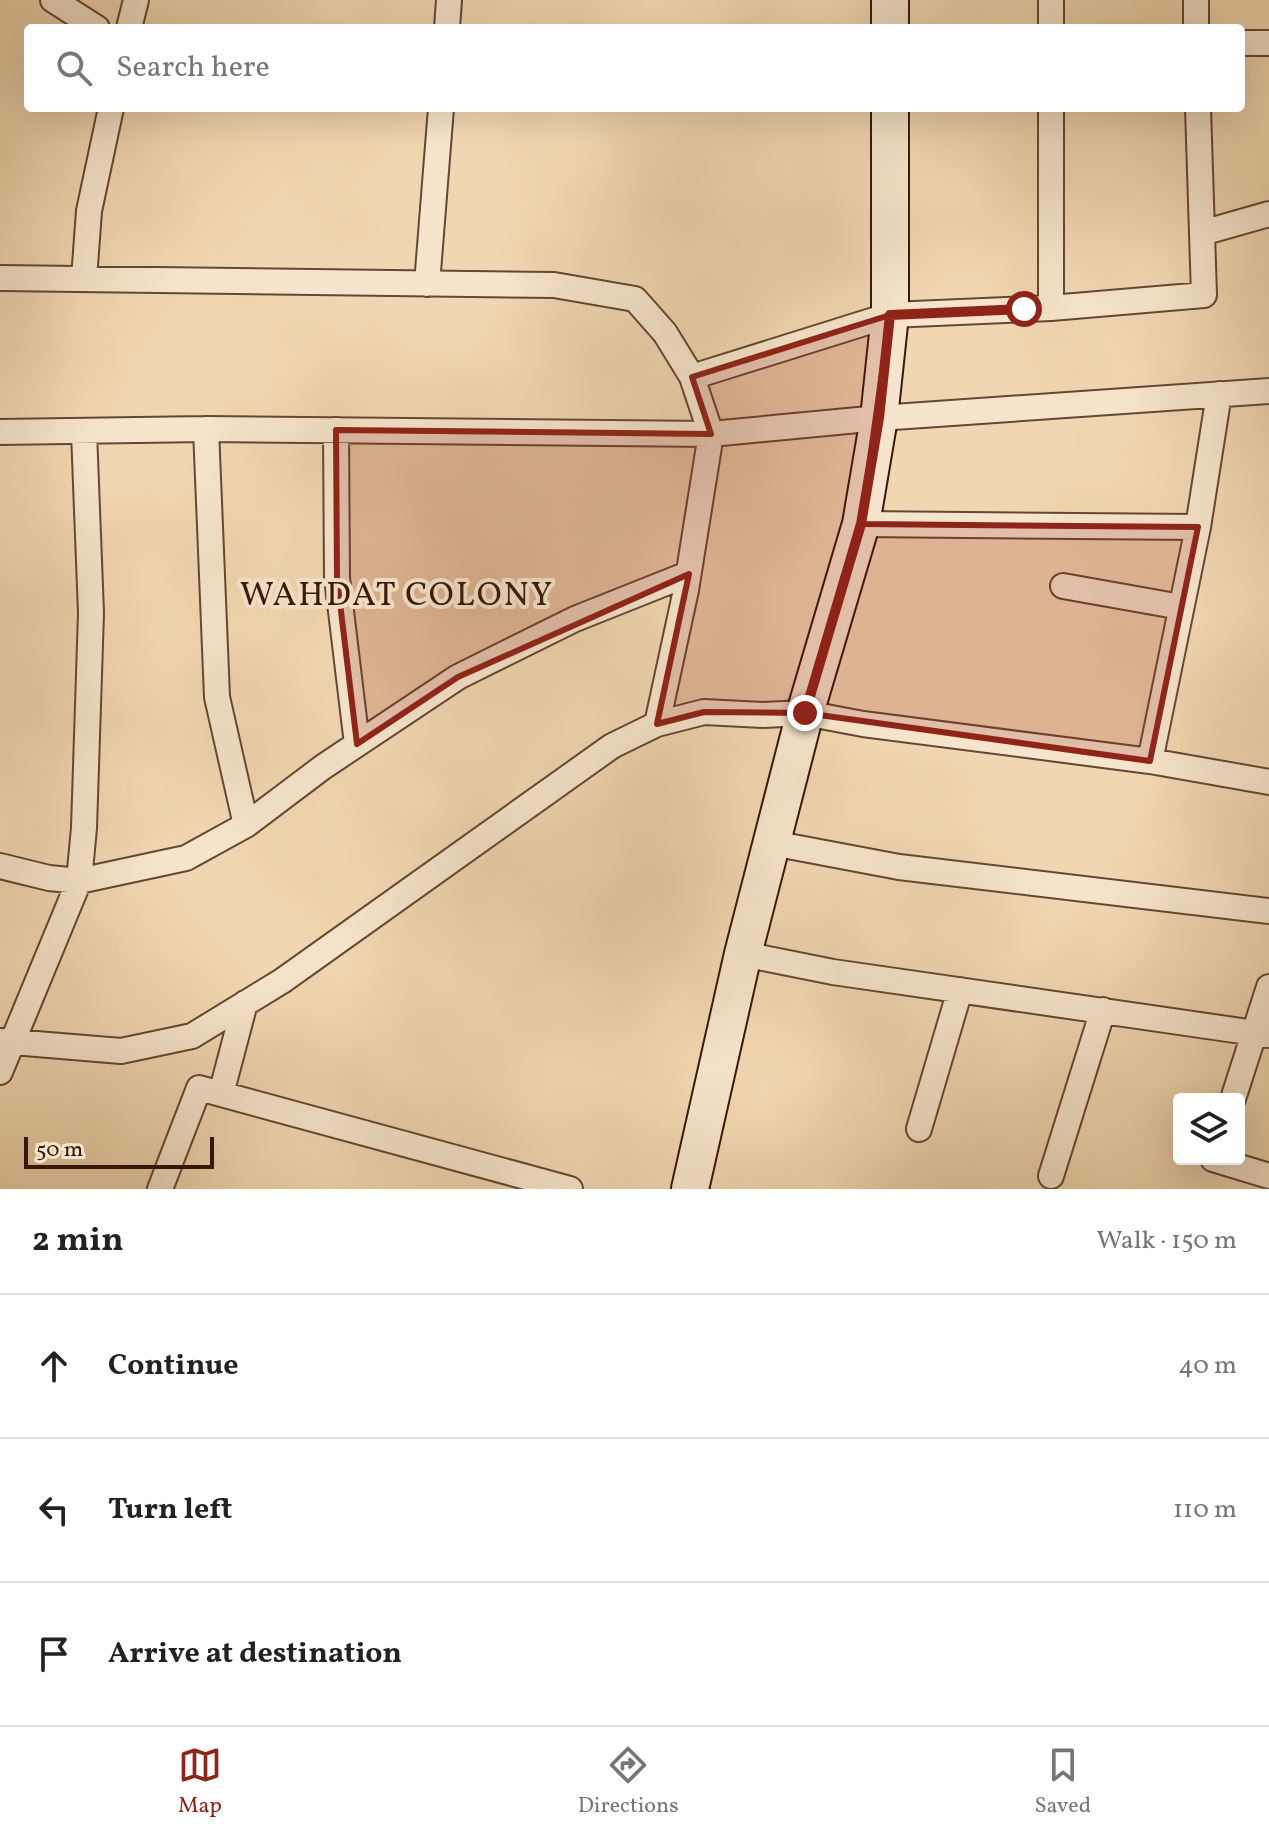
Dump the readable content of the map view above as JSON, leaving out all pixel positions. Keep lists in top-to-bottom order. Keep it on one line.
{"districts":["WAHDAT COLONY"],"scale_bar":"50 m","page":{"search":"Search here","scale":"50 m","heading":["2 min","Walk · 150 m"],"list":[["Continue","40 m"],["Turn left","110 m"],"Arrive at destination"],"nav":["Map","Directions","Saved"]}}
